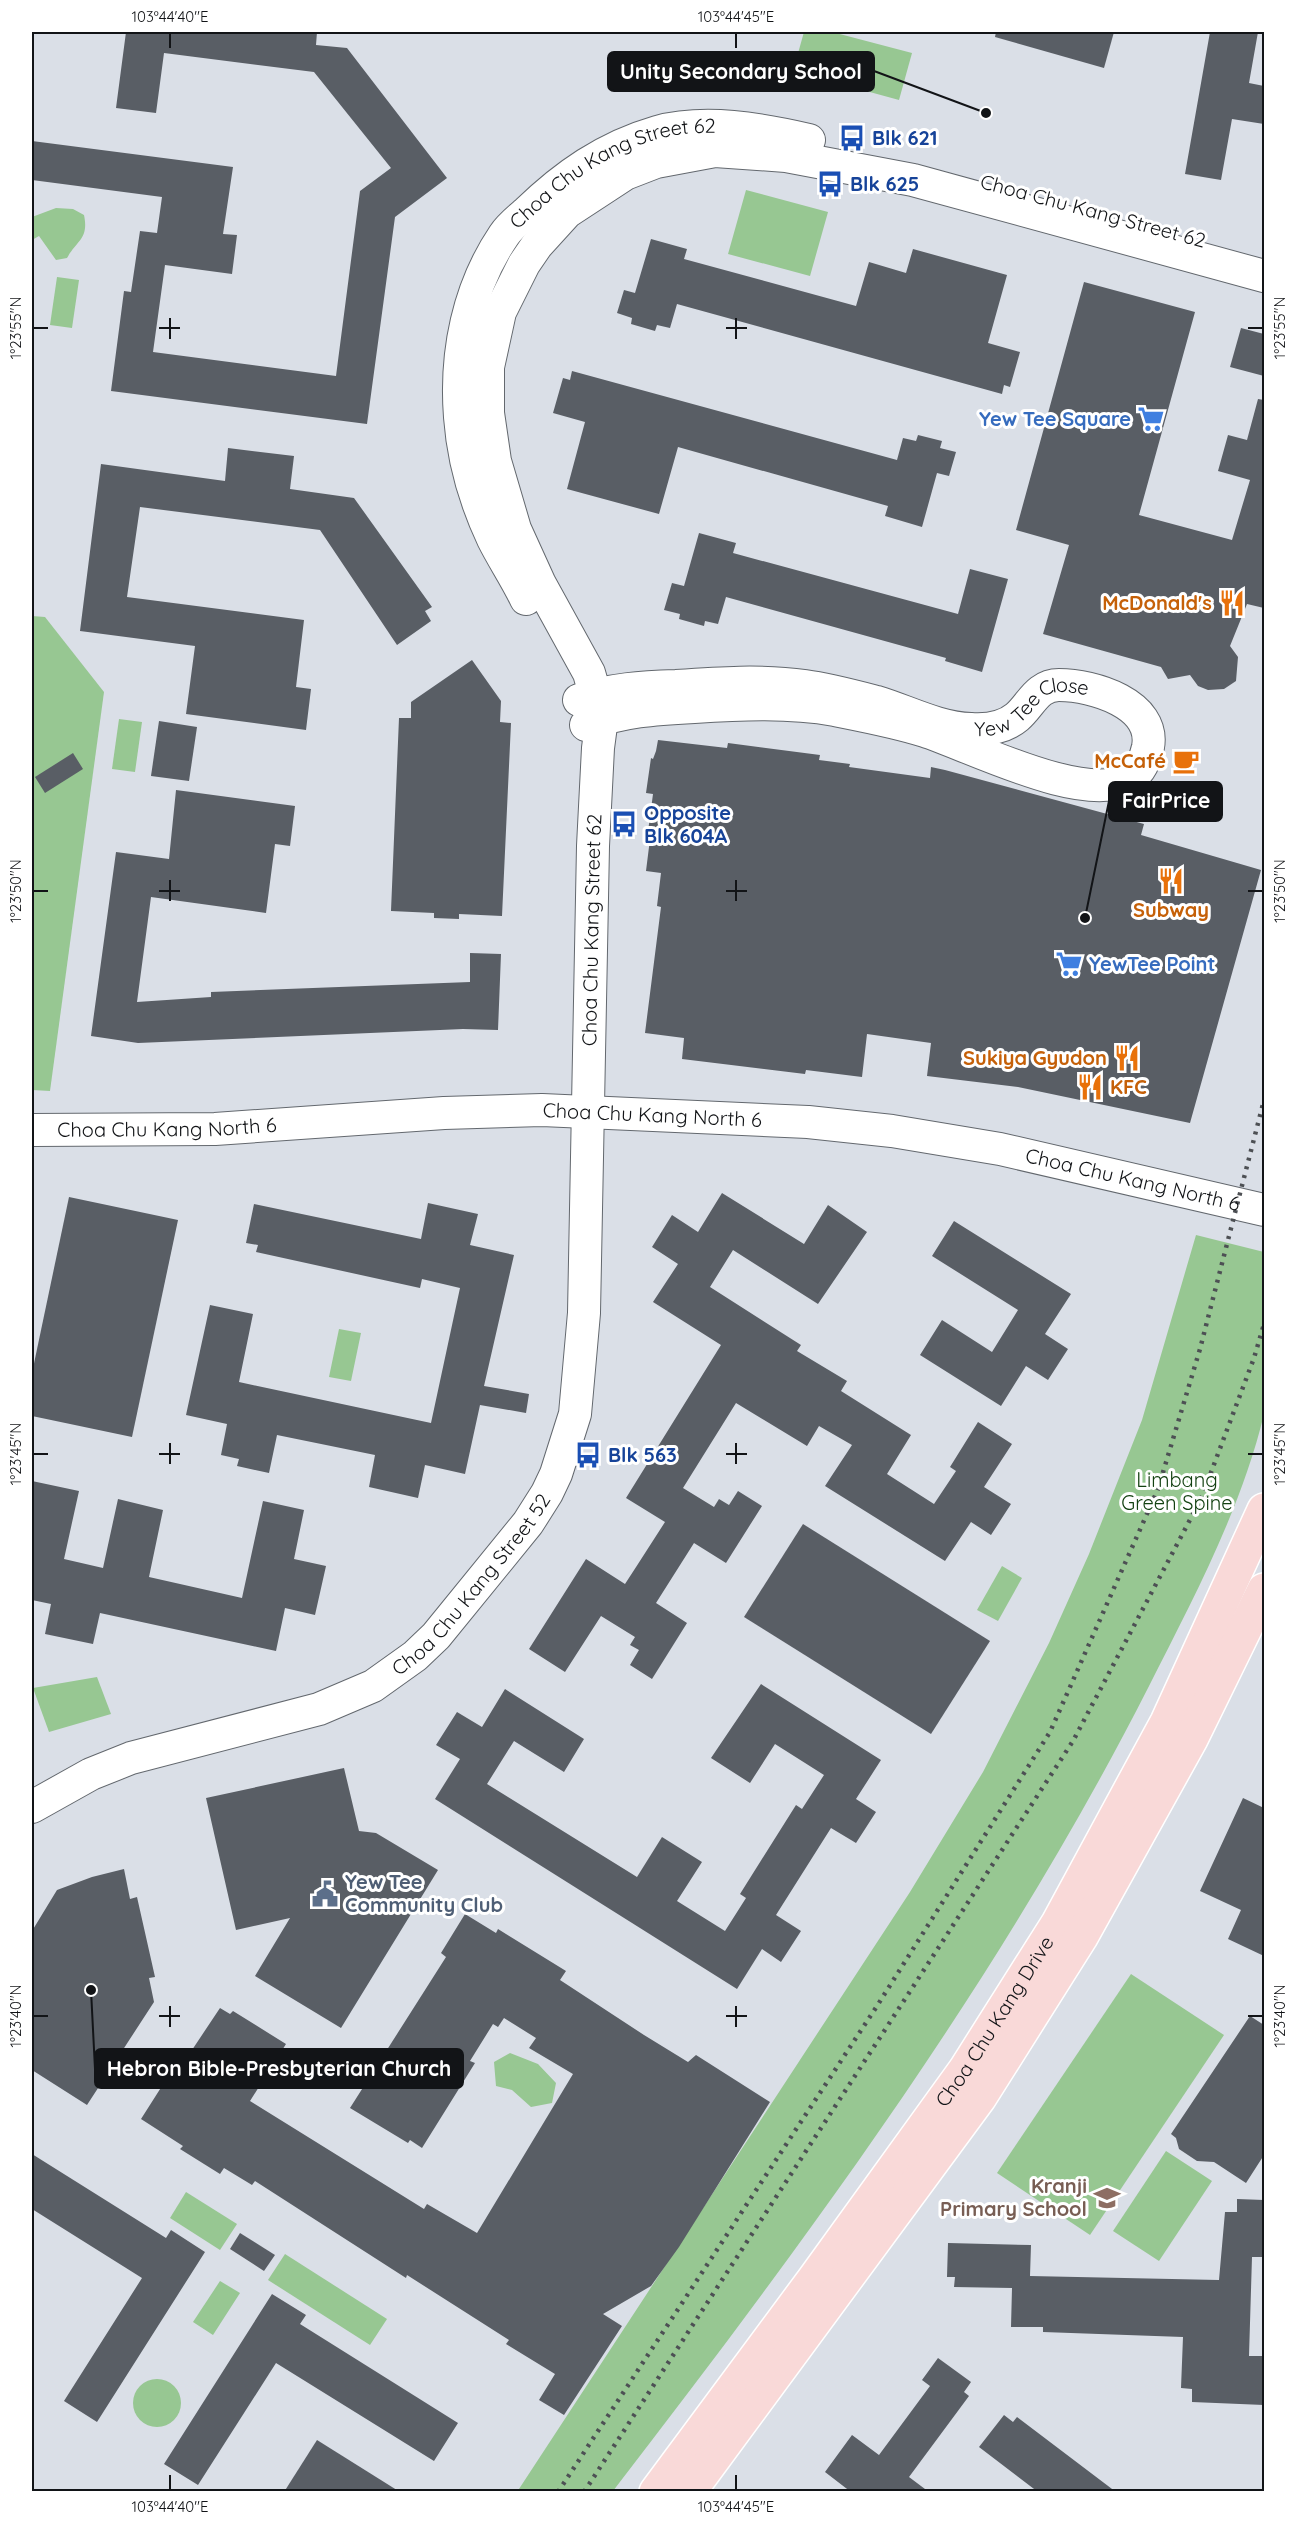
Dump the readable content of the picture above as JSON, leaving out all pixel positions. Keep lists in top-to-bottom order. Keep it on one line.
{"streets":{"main road":["Choa Chu Kang Drive"],"street":["Choa Chu Kang Street 62","Yew Tee Close","Choa Chu Kang North 6","Choa Chu Kang Street 52"]},"crossings":[["Choa Chu Kang Street 62","Yew Tee Close"],["Choa Chu Kang Street 62","Choa Chu Kang North 6"],["Choa Chu Kang Street 62","Choa Chu Kang Street 52"],["Choa Chu Kang North 6","Choa Chu Kang Street 52"]],"parks":["Limbang Green Spine"],"places":{"other":["Unity Secondary School","FairPrice","Hebron Bible-Presbyterian Church"],"bus stop":["Blk 621","Blk 625","Opposite Blk 604A","Blk 563"],"supermarket":["Yew Tee Square","YewTee Point"],"restaurant":["McDonald's","Subway","Sukiya Gyudon","KFC"],"cafe":["McCafé"],"public building":["Yew Tee Community Club"],"school or university":["Kranji Primary School"]},"coordinates":["103°44'40\"E","103°44'45\"E","1°23'55\"N","1°23'50\"N","1°23'45\"N","1°23'40\"N"]}
